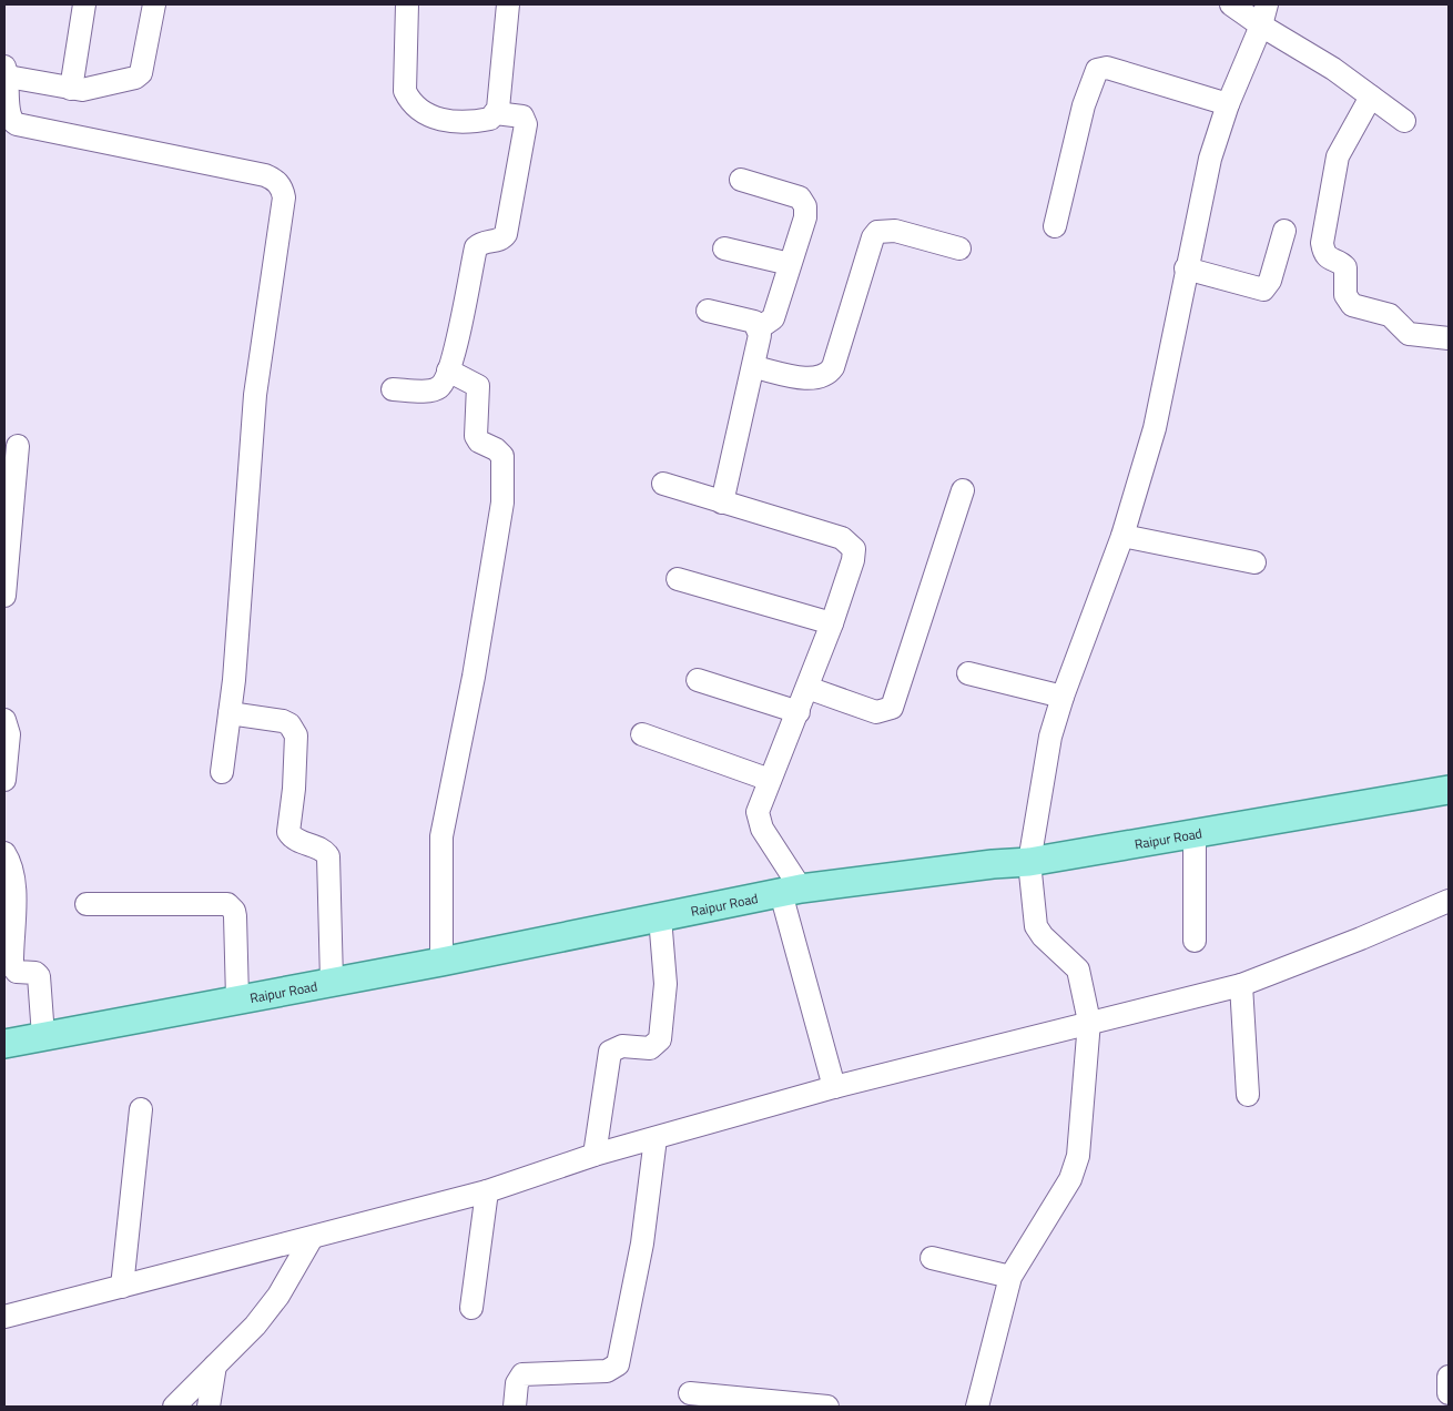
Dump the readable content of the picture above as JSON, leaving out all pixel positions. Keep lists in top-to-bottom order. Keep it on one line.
{"streets":{"main road":["Raipur Road"]}}
